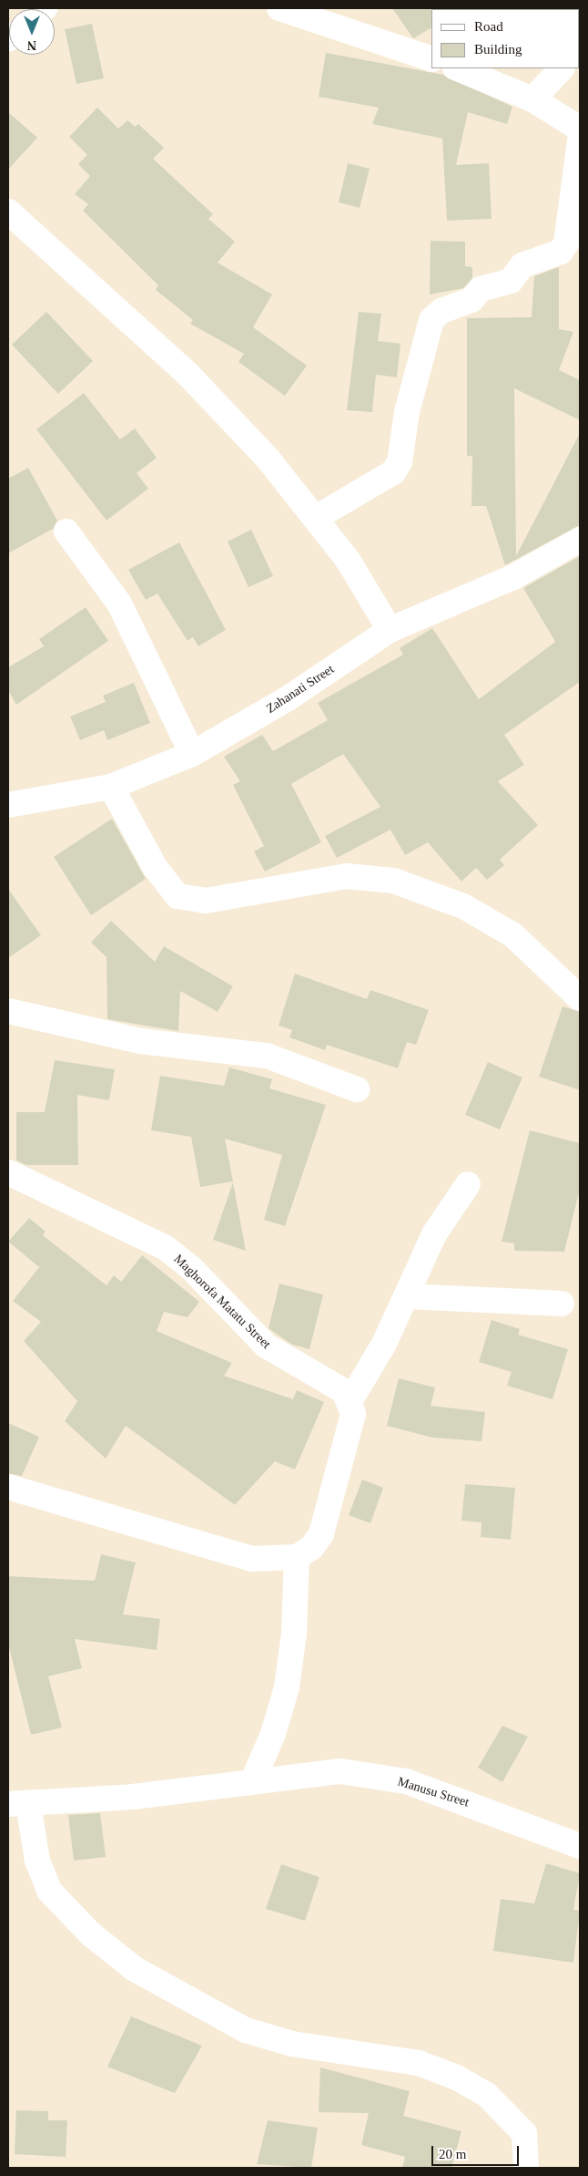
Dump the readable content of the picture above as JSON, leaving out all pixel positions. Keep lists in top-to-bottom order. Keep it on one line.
{"streets":{"street":["Zahanati Street","Maghorofa Matatu Street","Manusu Street"]},"legend":["Road","Building"],"scale_bar":"20 m","north":"bottom"}
